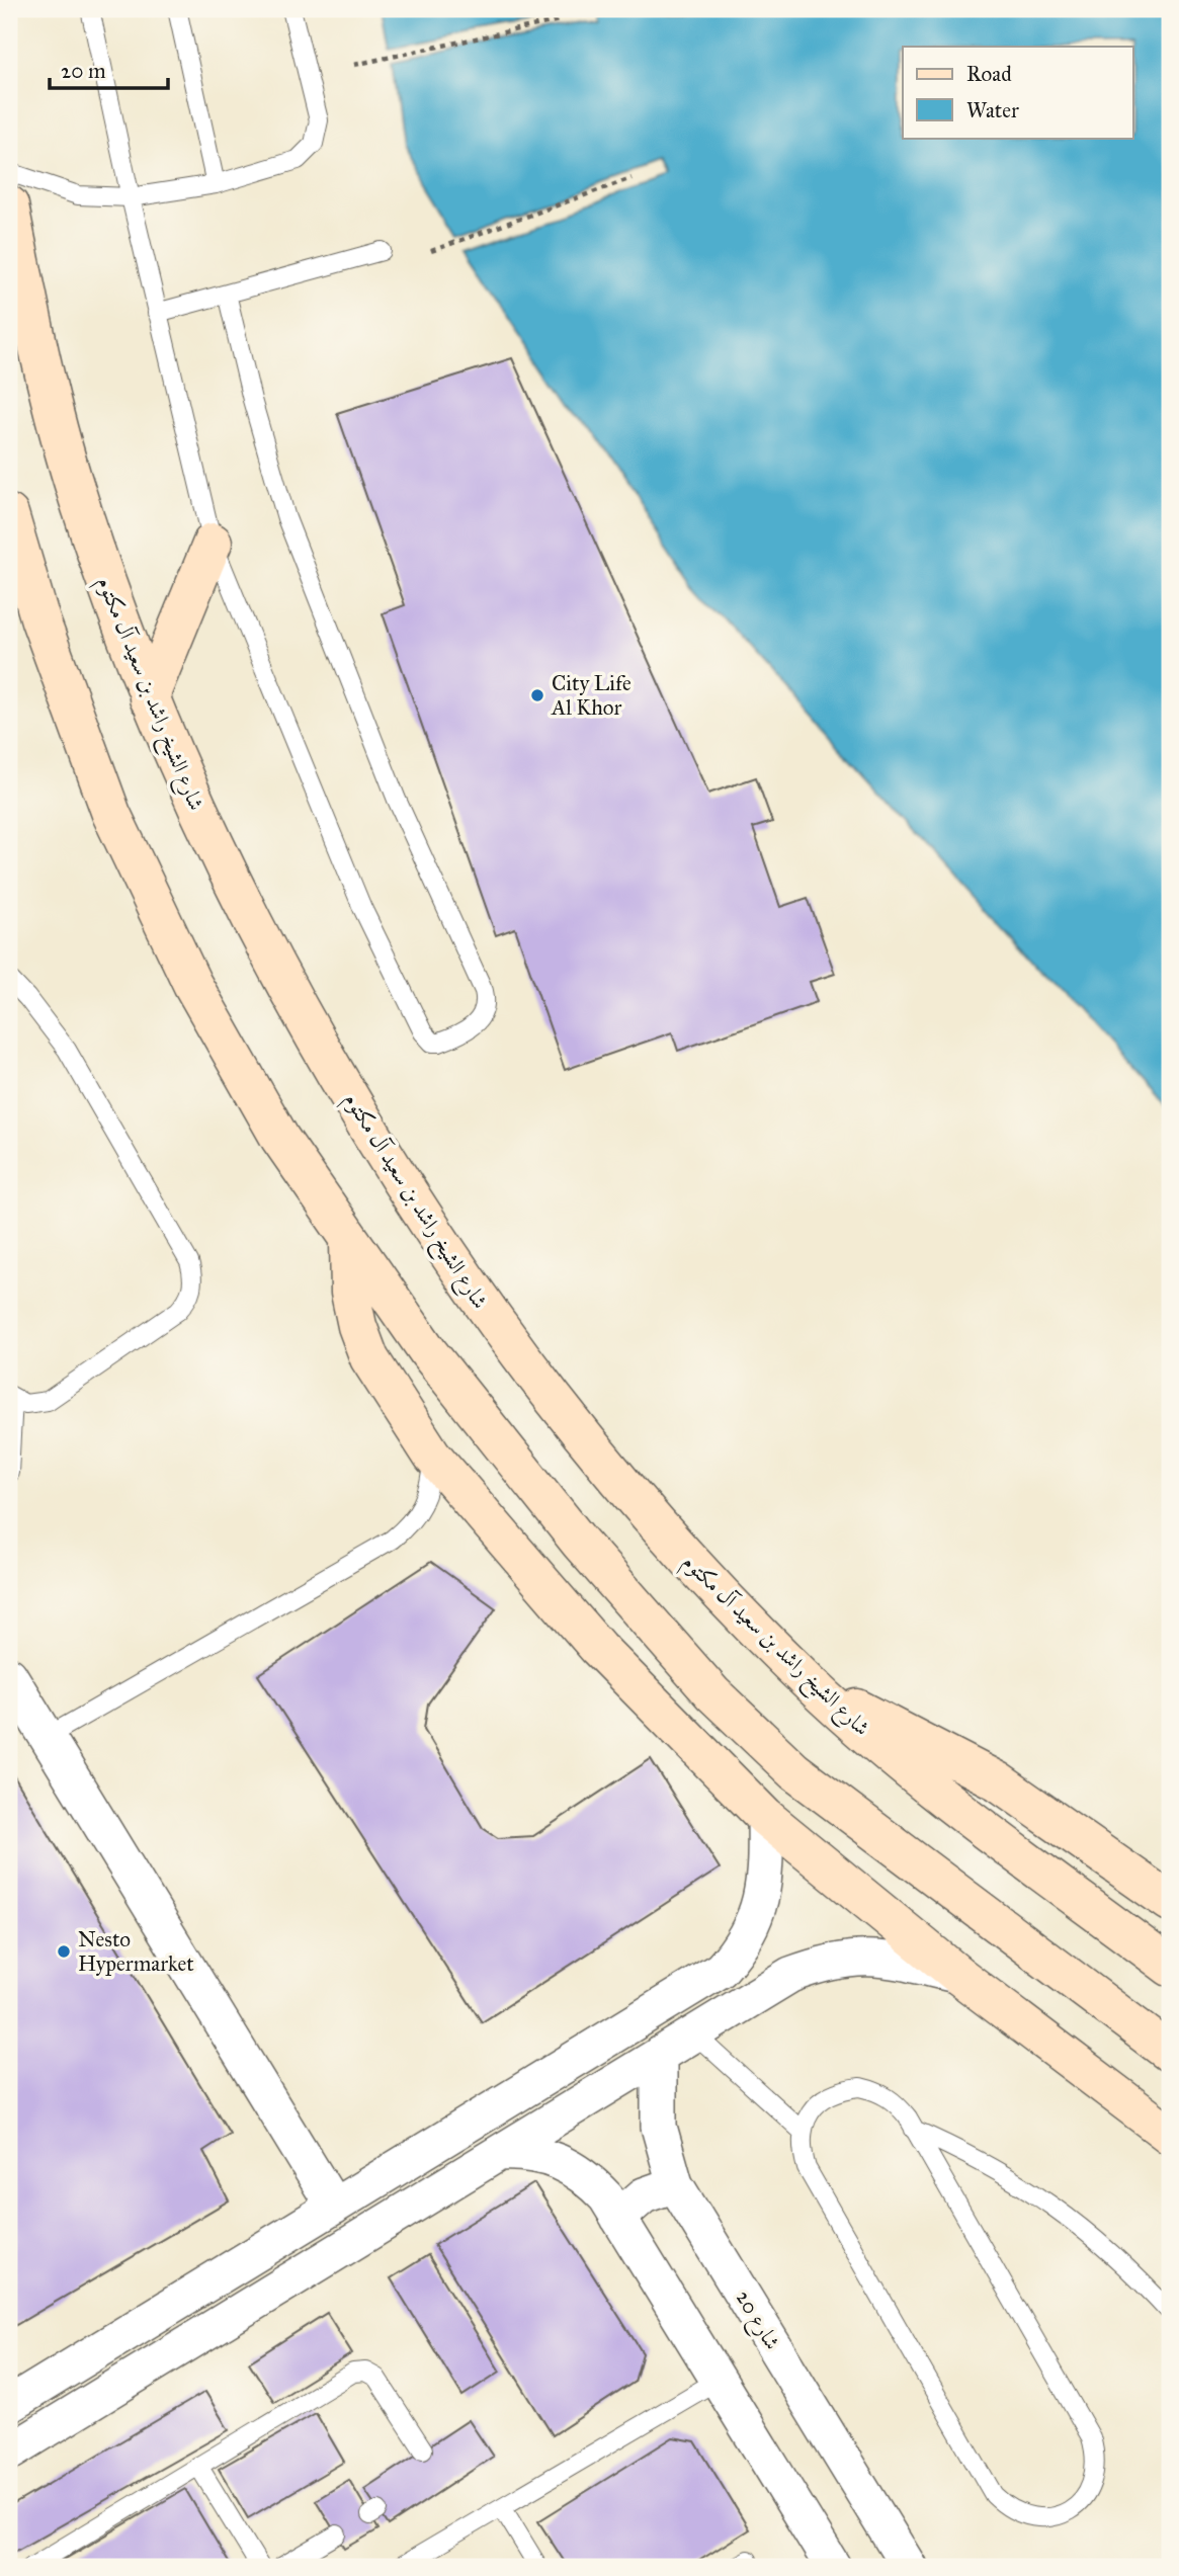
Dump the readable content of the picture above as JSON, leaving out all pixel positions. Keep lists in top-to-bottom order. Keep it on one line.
{"streets":{"main road":["شارع الشيخ راشد بن سعيد آل مكتوم"],"street":["شارع 20"]},"places":["City Life Al Khor","Nesto Hypermarket"],"legend":["Road","Water"],"scale_bar":"20 m"}
